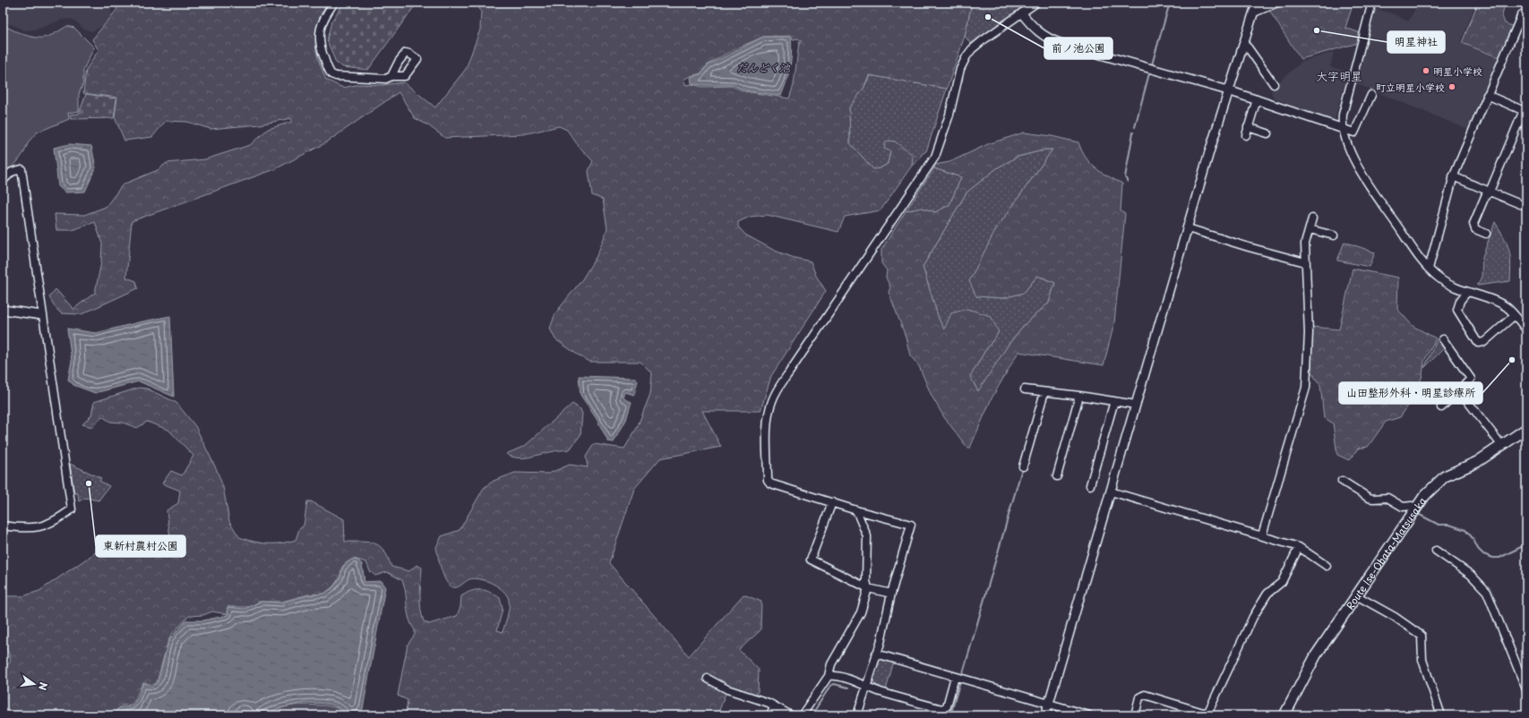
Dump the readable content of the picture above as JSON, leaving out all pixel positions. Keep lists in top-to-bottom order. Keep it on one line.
{"streets":{"main road":["Route Ise-Obata-Matsusaka"]},"districts":["大字明星"],"water":["だんどく池"],"places":["前ノ池公園","明星神社","明星小学校","町立明星小学校","山田整形外科・明星診療所","東新村農村公園"],"north":"right"}
